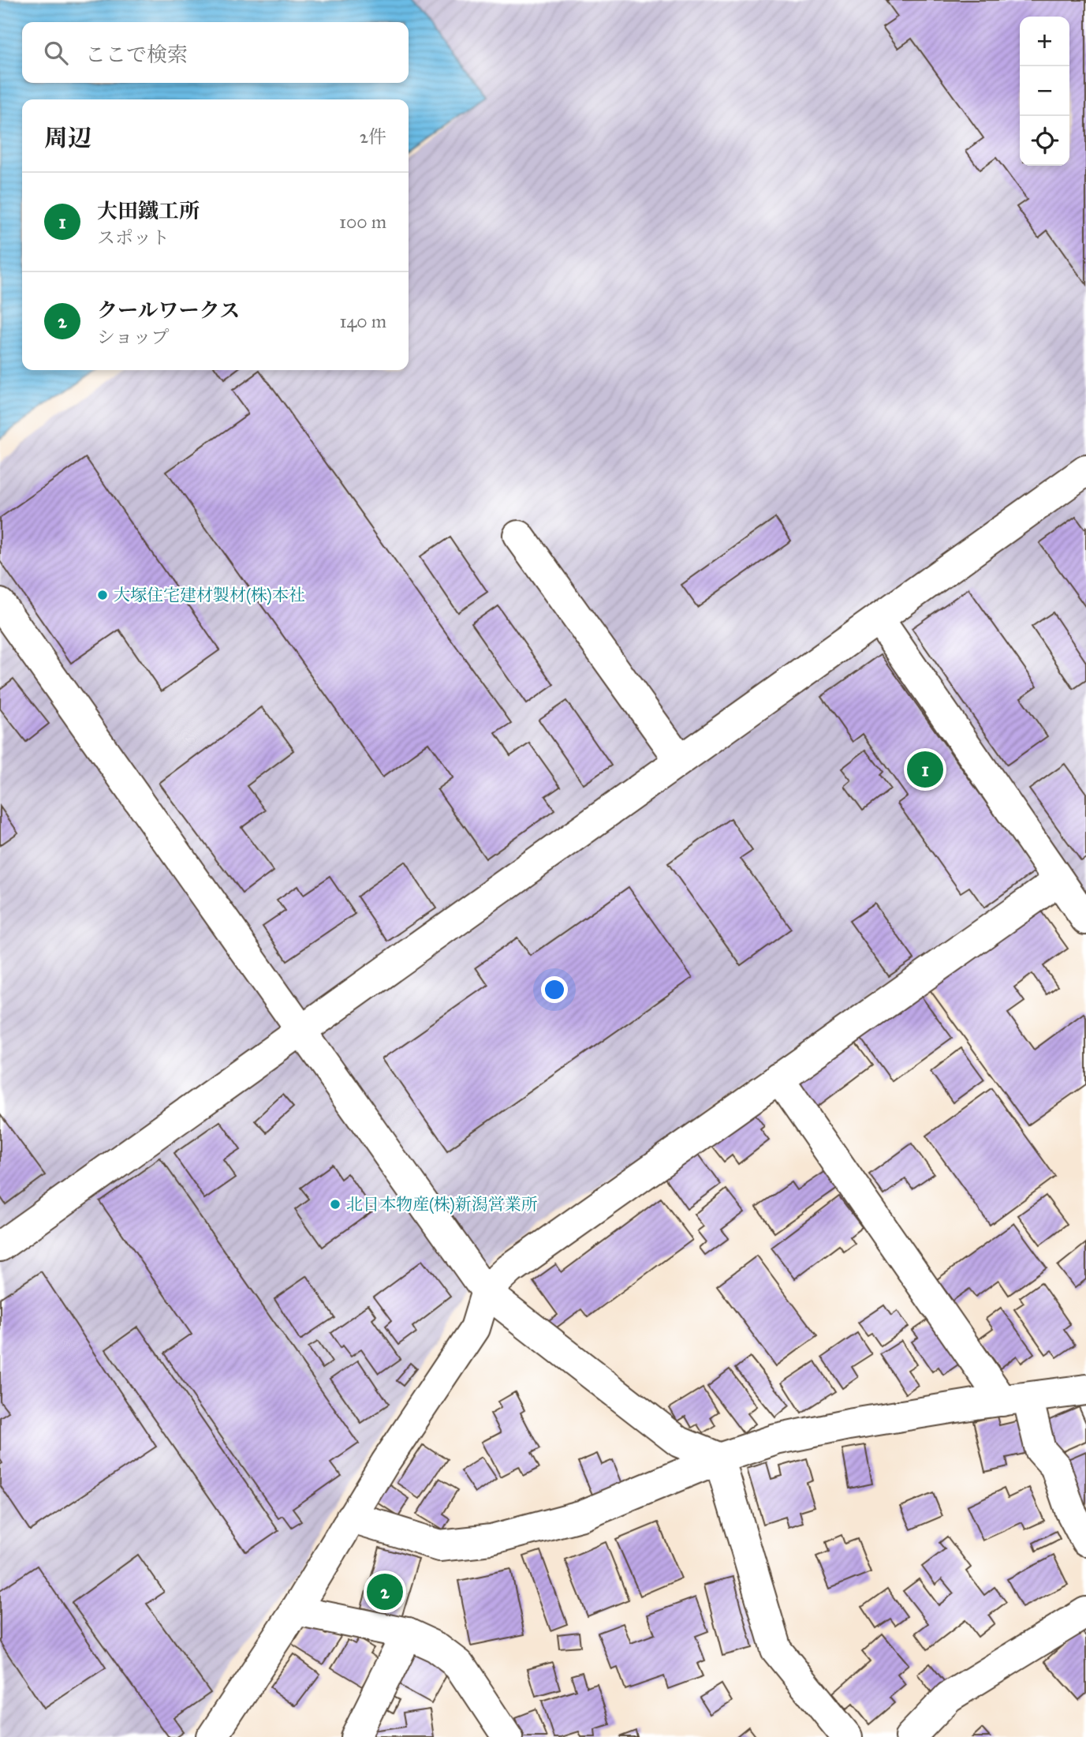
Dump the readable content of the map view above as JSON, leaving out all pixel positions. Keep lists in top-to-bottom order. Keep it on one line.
{"places":["大塚住宅建材製材(株)本社","北日本物産(株)新潟営業所"],"page":{"map_buttons":["+","−"],"search":"ここで検索","heading":["周辺","2件"],"list":[{"mark":"1","name":"大田鐵工所","note":"スポット","value":"100 m"},{"mark":"2","name":"クールワークス","note":"ショップ","value":"140 m"}],"pins":["1","2"]}}
